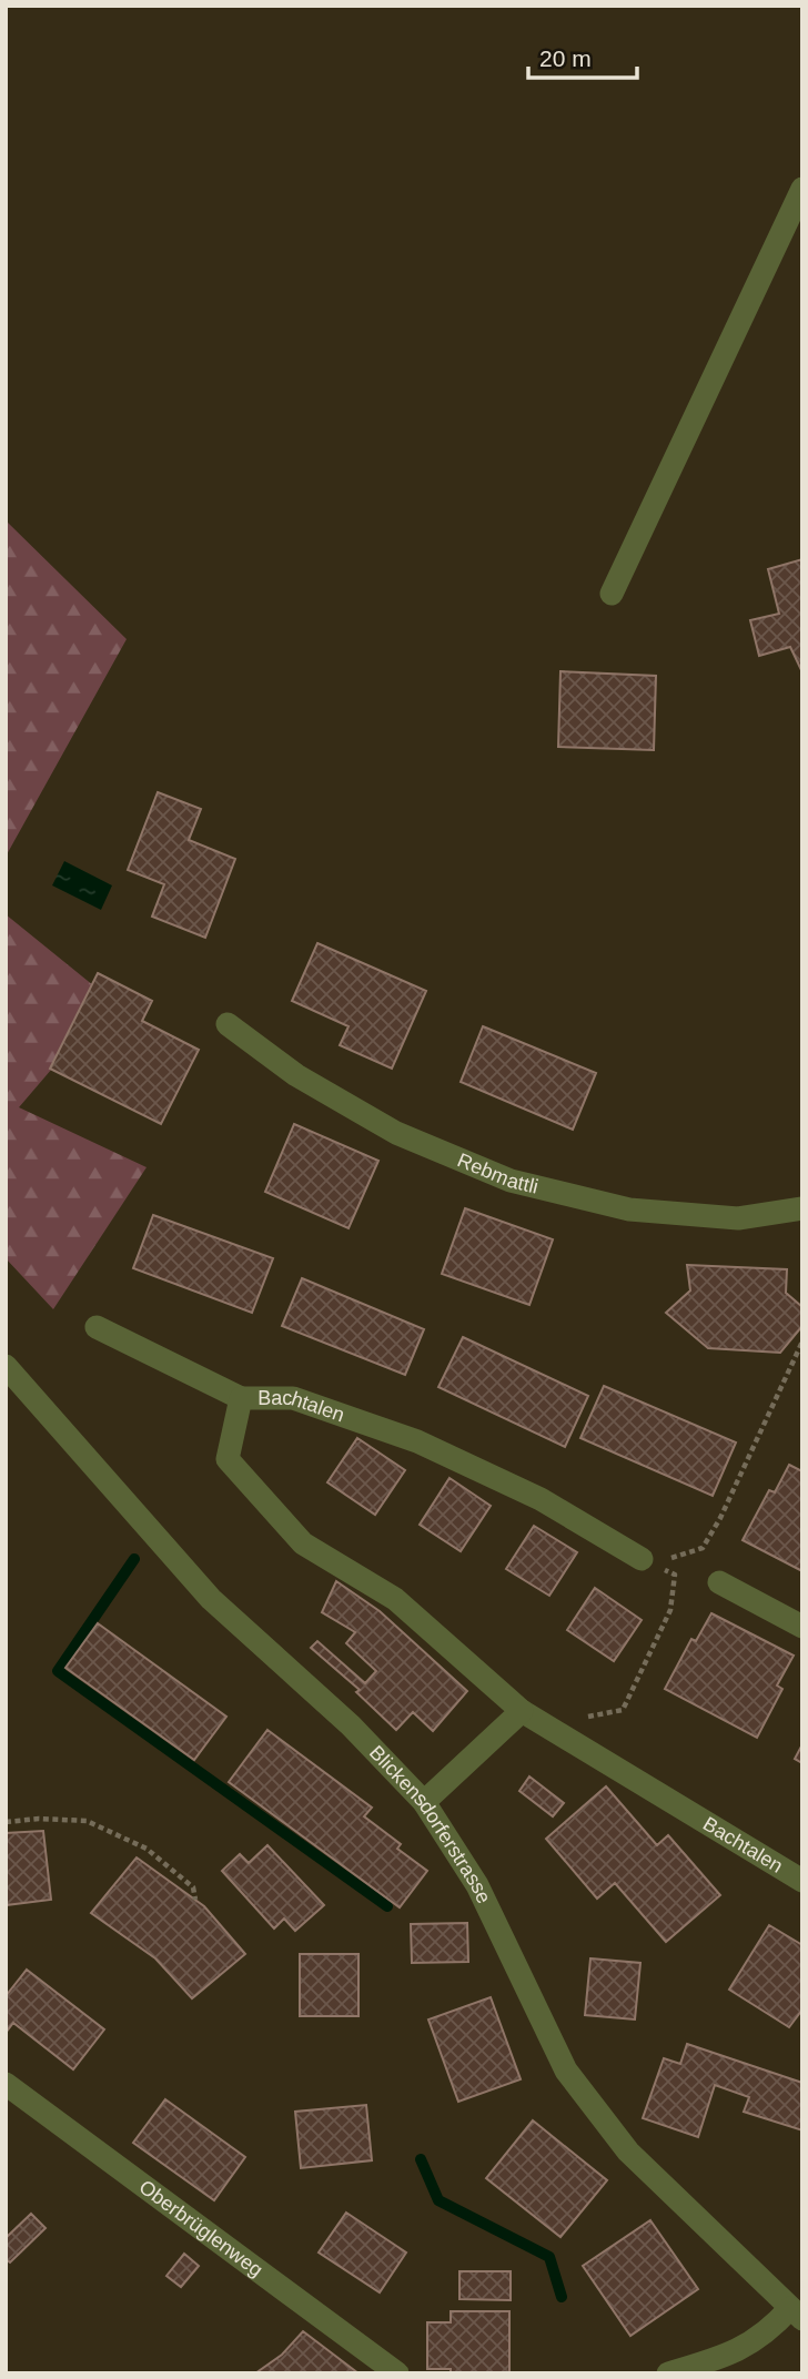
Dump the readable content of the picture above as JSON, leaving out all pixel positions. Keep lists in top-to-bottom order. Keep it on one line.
{"streets":{"street":["Rebmattli","Bachtalen","Blickensdorferstrasse","Oberbrüglenweg"]},"scale_bar":"20 m"}
